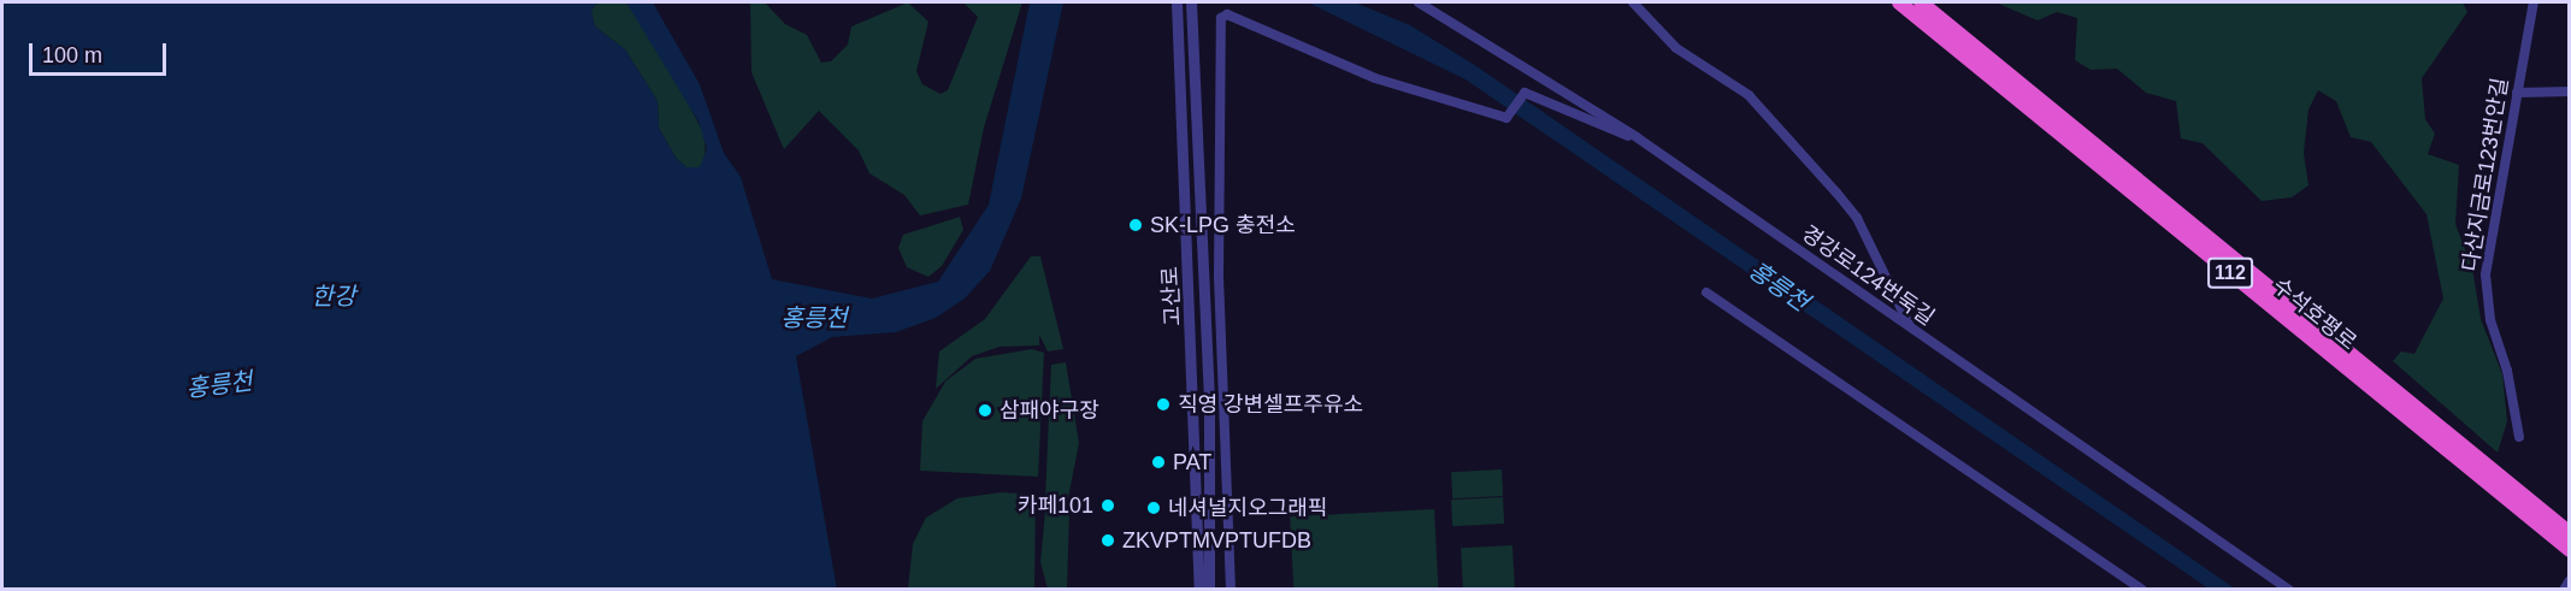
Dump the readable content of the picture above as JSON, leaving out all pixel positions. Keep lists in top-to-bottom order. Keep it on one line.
{"streets":{"highway":["112","수석호평로"],"street":["다산지금로123번안길","경강로124번둑길","고산로"]},"water":["홍릉천","한강"],"places":["SK-LPG 충전소","직영 강변셀프주유소","삼패야구장","PAT","카페101","네셔널지오그래픽","ZKVPTMVPTUFDB"],"scale_bar":"100 m"}
